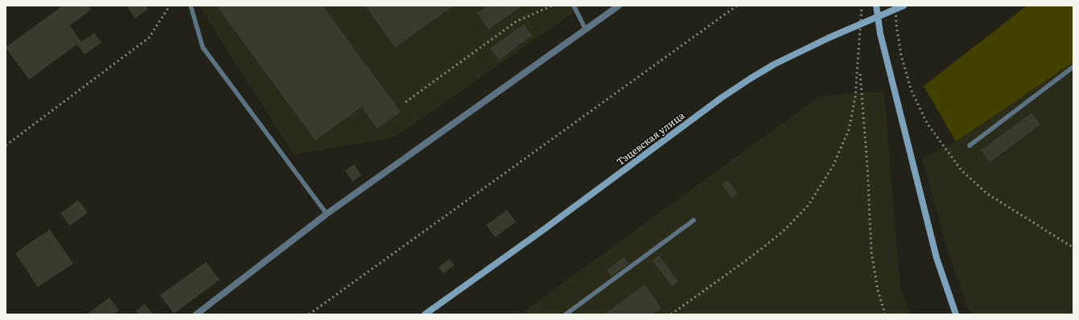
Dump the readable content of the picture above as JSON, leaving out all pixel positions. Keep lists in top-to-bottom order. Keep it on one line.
{"streets":{"street":["Тэцевская улица"]}}
